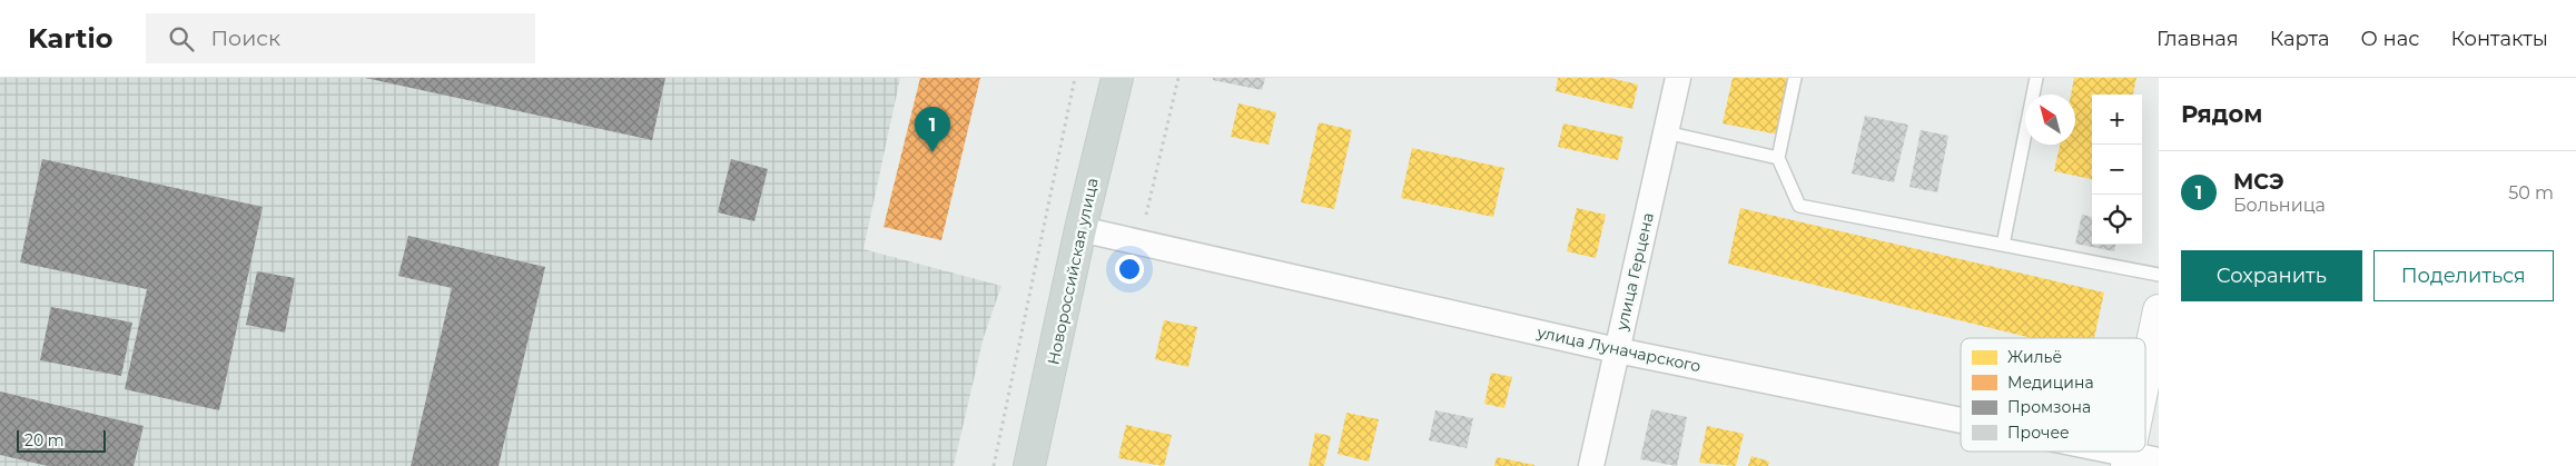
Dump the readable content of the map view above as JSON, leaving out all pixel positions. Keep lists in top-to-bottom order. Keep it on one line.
{"streets":{"main road":["Новороссийская улица"],"street":["улица Герцена","улица Луначарского"]},"crossings":[["Новороссийская улица","улица Луначарского"],["улица Герцена","улица Луначарского"]],"legend":["Жильё","Медицина","Промзона","Прочее"],"scale_bar":"20 m","north":"top left","page":{"header":"Kartio","search":"Поиск","nav":["Главная","Карта","О нас","Контакты"],"heading":"Рядом","map_buttons":["+","−"],"pins":"1","list":[{"mark":"1","name":"МСЭ","note":"Больница","value":"50 m"}],"buttons":["Сохранить","Поделиться"],"scale":"20 m"}}
